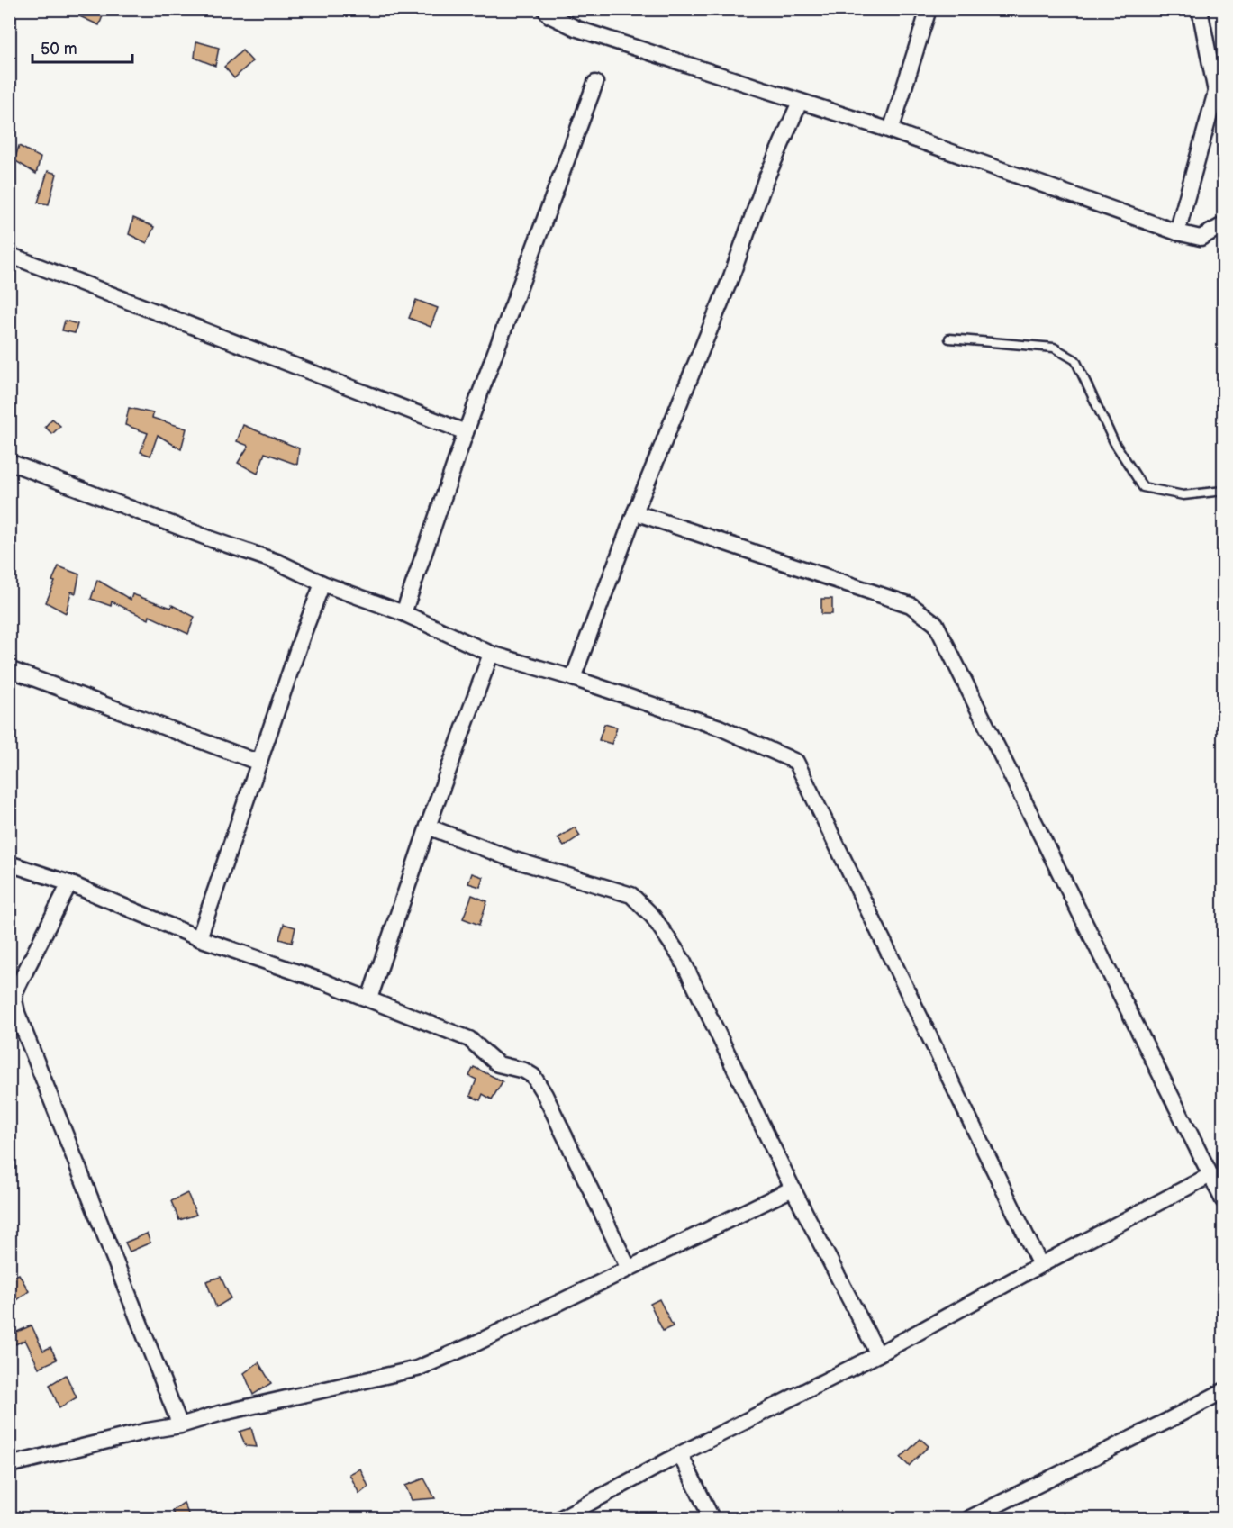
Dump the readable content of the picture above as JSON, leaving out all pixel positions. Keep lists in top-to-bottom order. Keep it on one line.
{"scale_bar":"50 m"}
